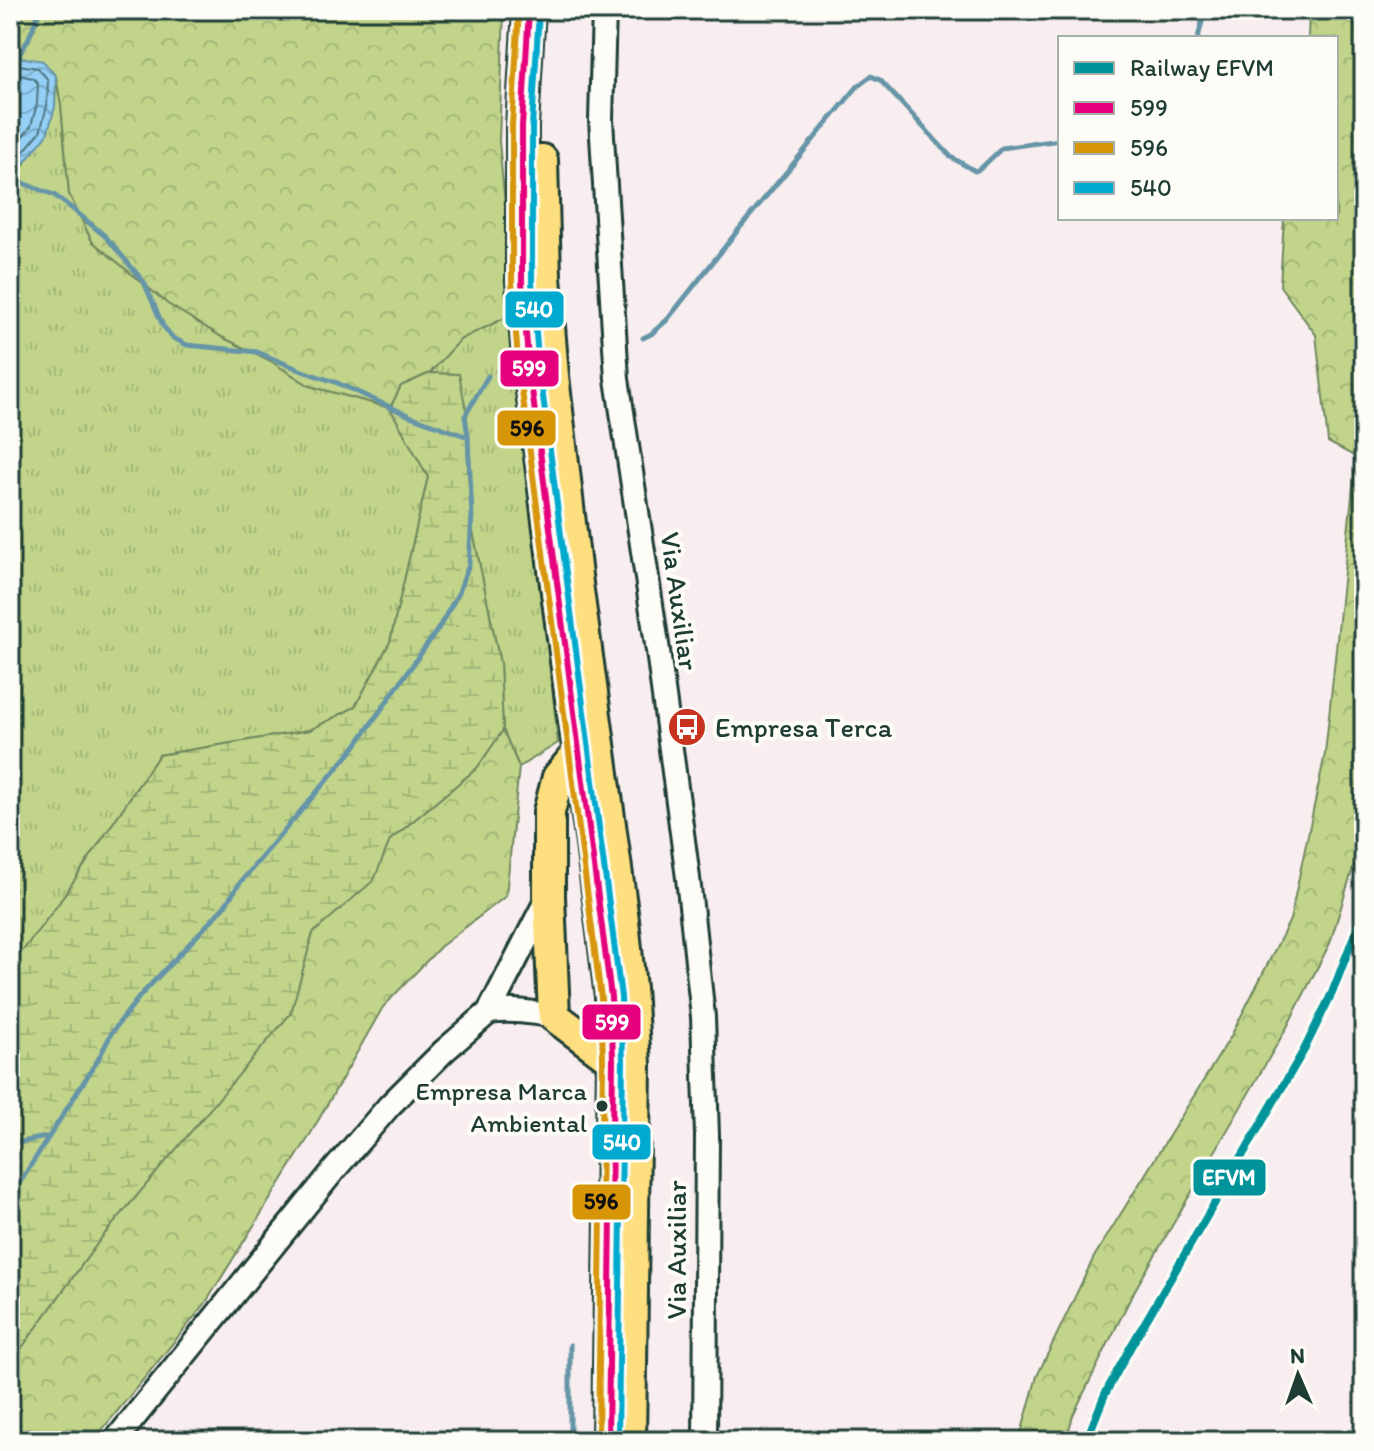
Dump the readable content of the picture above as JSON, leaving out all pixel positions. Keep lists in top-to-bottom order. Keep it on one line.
{"streets":{"street":["Via Auxiliar"]},"places":{"bus stop":["Empresa Terca"],"other":["Empresa Marca Ambiental"]},"lines":["transit line 599","transit line 596","transit line 540","rail line EFVM"],"legend":["Railway EFVM","599","596","540"],"north":"top"}
